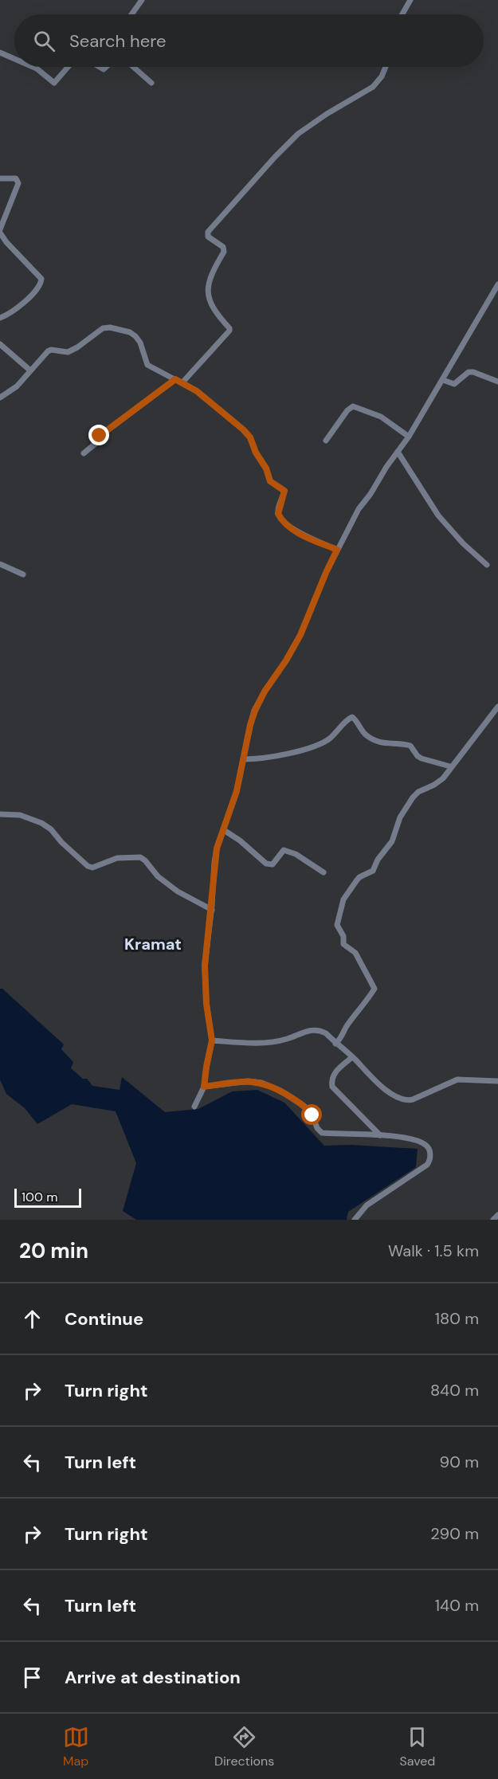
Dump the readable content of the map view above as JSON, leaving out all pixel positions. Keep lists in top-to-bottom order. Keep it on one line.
{"districts":["Kramat"],"scale_bar":"100 m","page":{"search":"Search here","scale":"100 m","heading":["20 min","Walk · 1.5 km"],"list":[["Continue","180 m"],["Turn right","840 m"],["Turn left","90 m"],["Turn right","290 m"],["Turn left","140 m"],"Arrive at destination"],"nav":["Map","Directions","Saved"]}}
